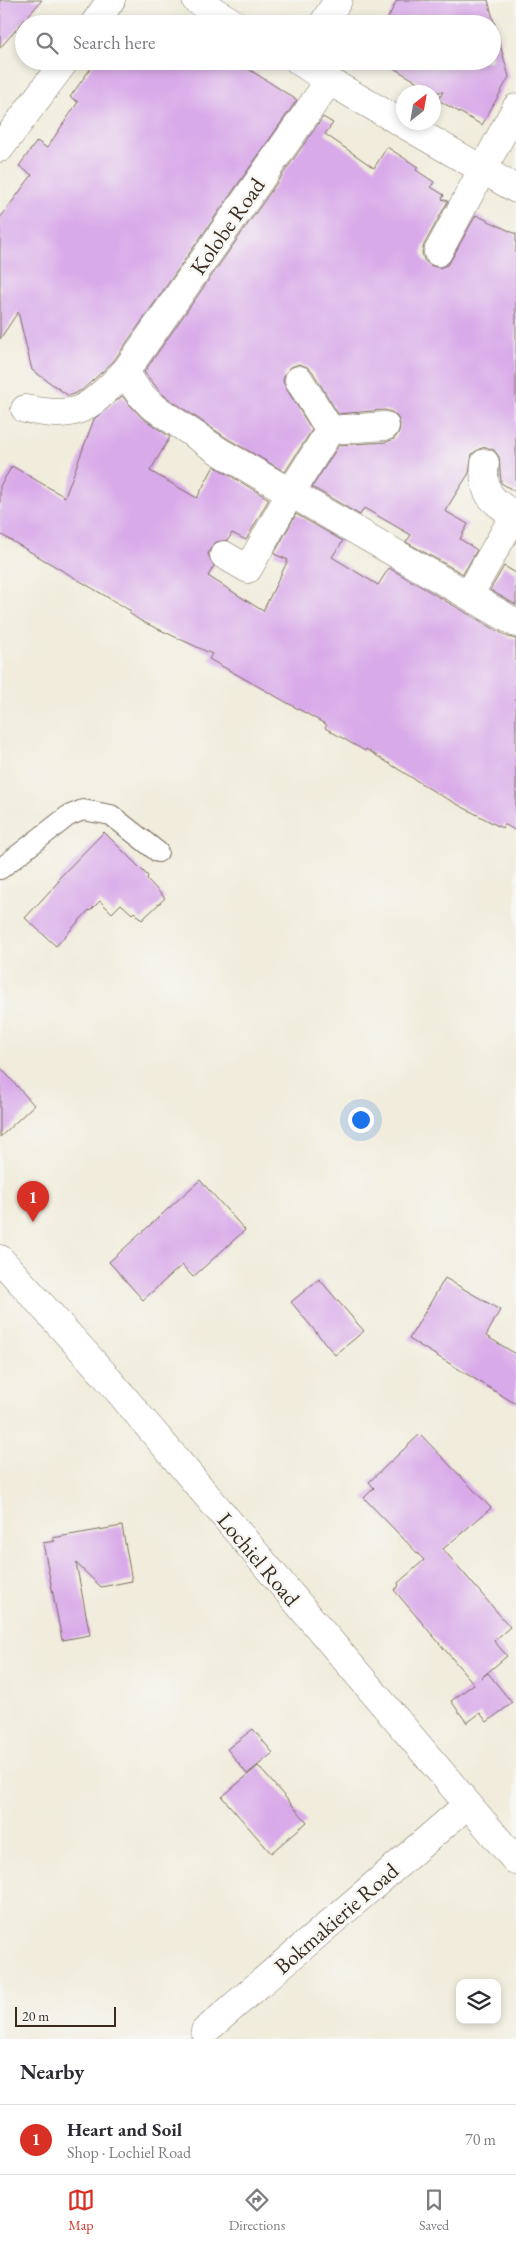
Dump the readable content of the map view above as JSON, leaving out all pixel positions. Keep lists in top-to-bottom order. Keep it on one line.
{"streets":{"street":["Kolobe Road","Lochiel Road","Bokmakierie Road"]},"crossings":[["Lochiel Road","Bokmakierie Road"]],"scale_bar":"20 m","north":"top right","page":{"search":"Search here","pins":"1","scale":"20 m","heading":"Nearby","list":[{"mark":"1","name":"Heart and Soil","note":"Shop · Lochiel Road","value":"70 m"}],"nav":["Map","Directions","Saved"]}}
